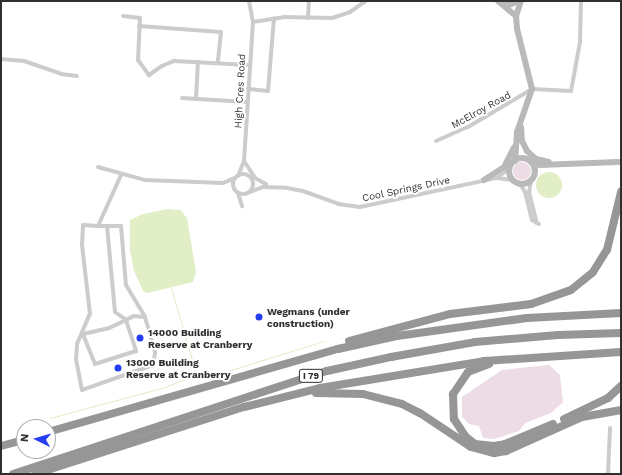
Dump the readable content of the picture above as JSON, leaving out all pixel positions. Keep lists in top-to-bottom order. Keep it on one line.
{"streets":{"highway":["I 79"],"street":["High Cres Road","McElroy Road","Cool Springs Drive"]},"crossings":[["High Cres Road","Cool Springs Drive"]],"places":["Wegmans (under construction)","14000 Building Reserve at Cranberry","13000 Building Reserve at Cranberry"],"north":"left"}
